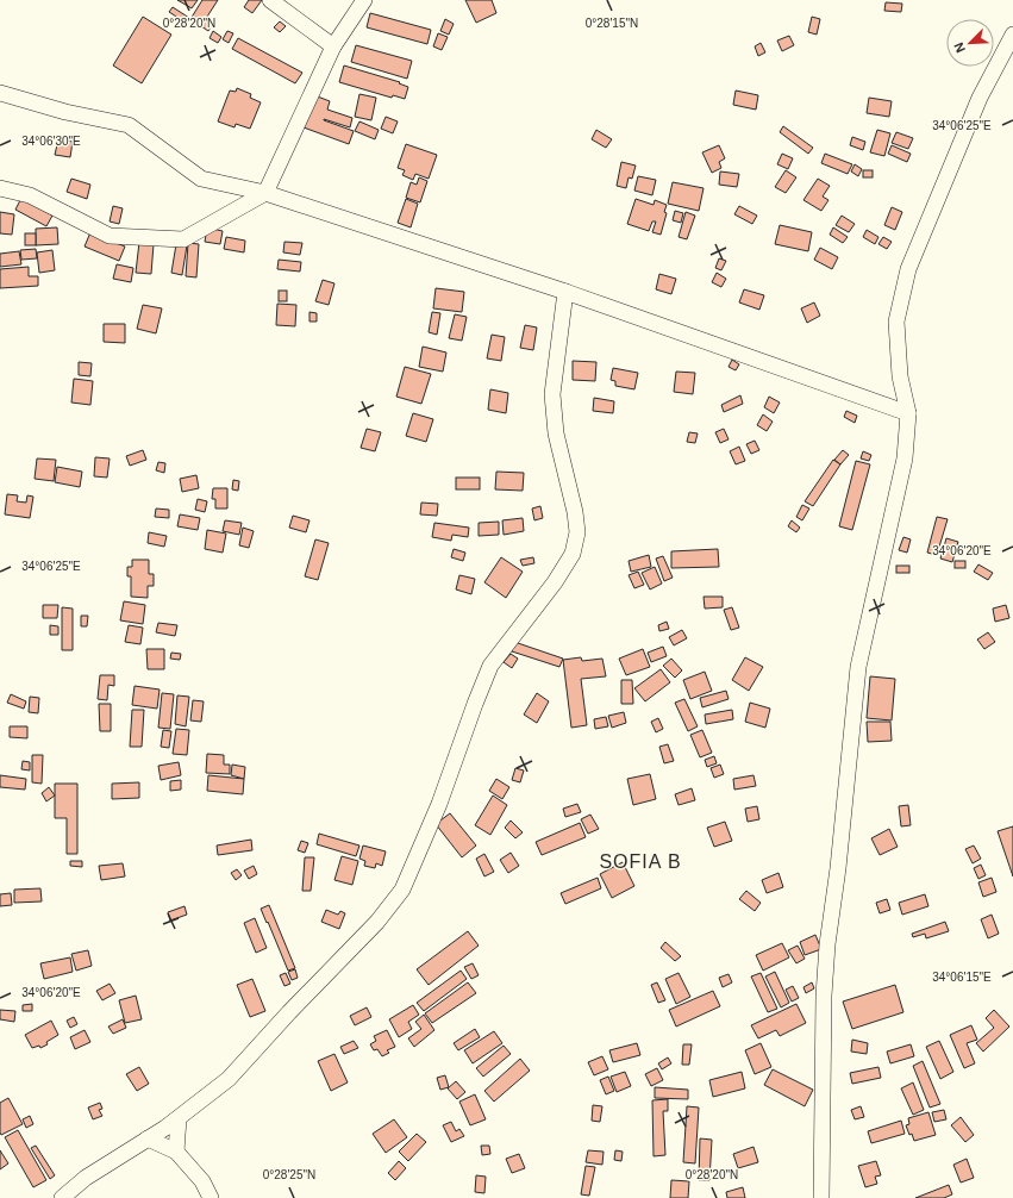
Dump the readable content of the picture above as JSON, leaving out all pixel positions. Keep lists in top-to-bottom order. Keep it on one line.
{"districts":["SOFIA B"],"north":"bottom left","coordinates":["0°28'20\"N","0°28'15\"N","34°06'25\"E","34°06'30\"E","34°06'20\"E","34°06'15\"E","0°28'25\"N"]}
